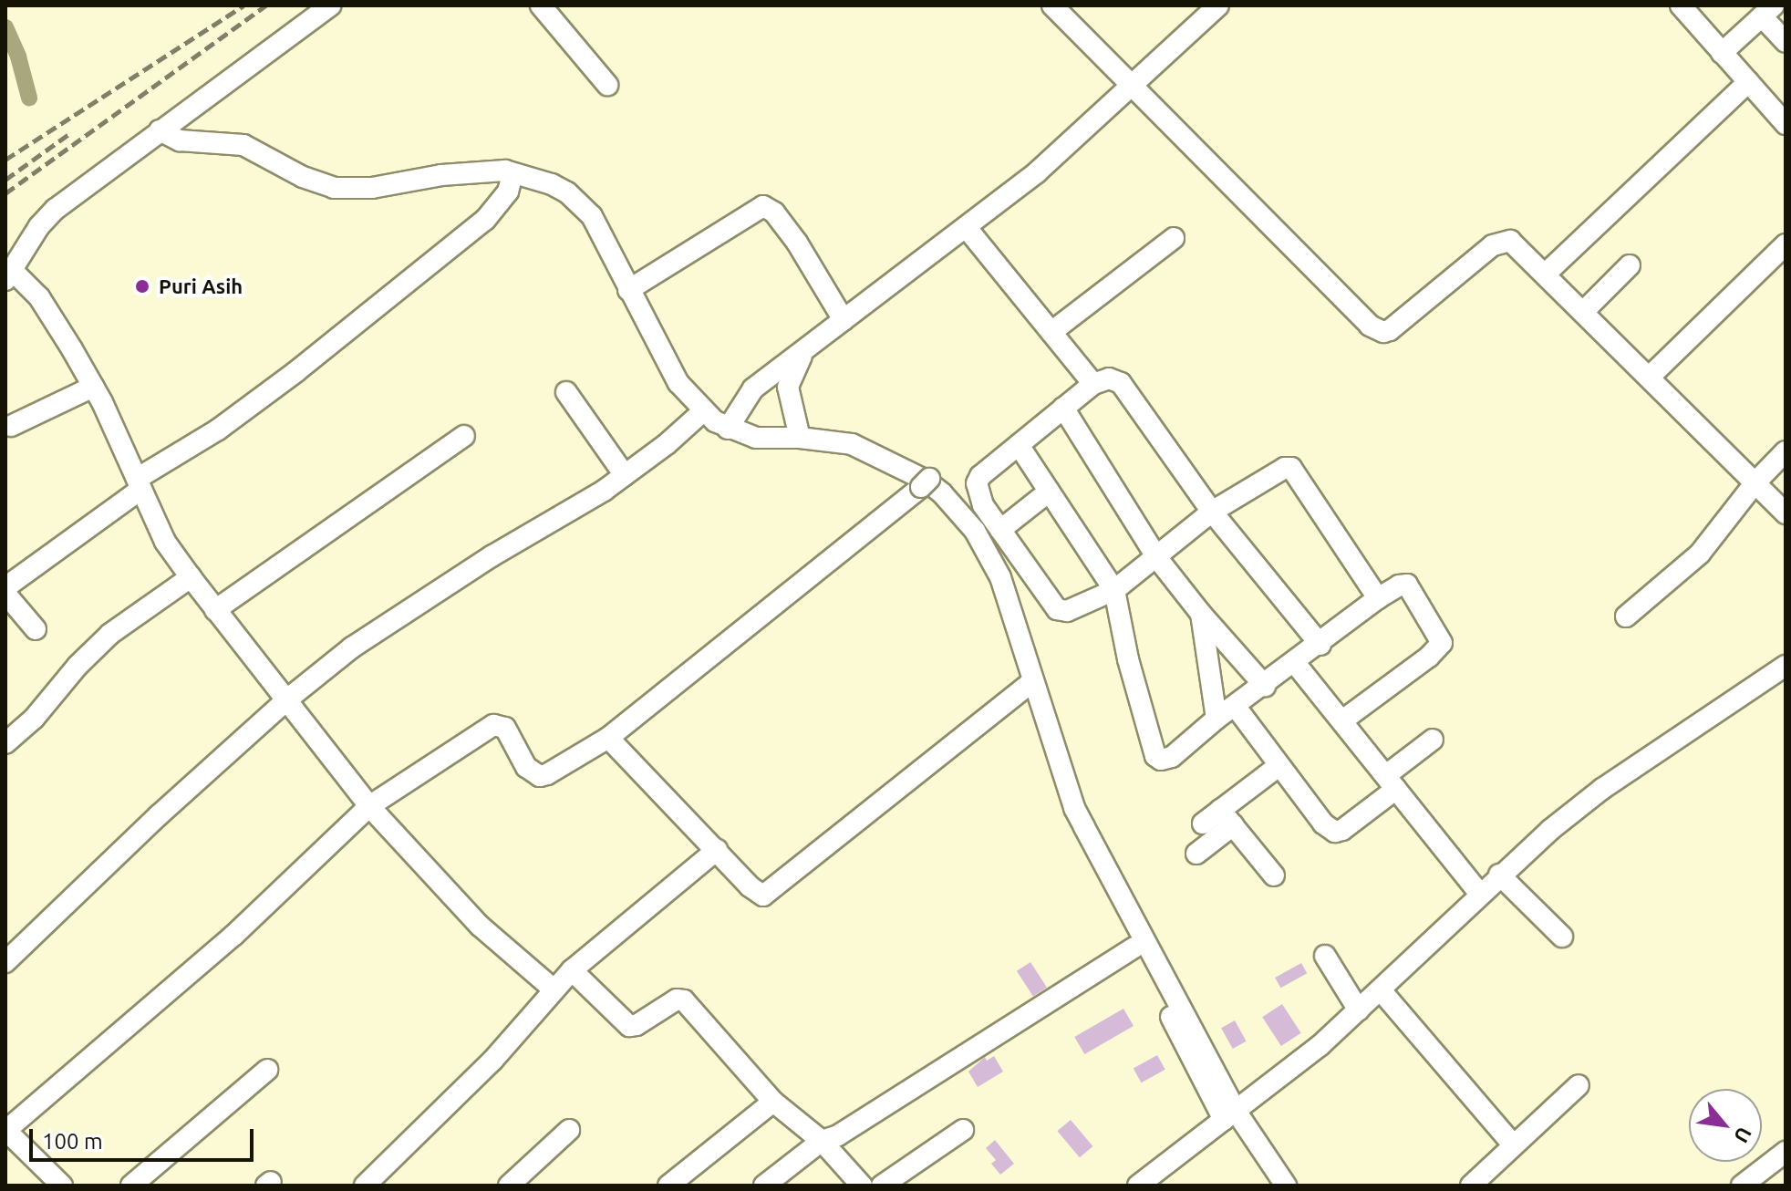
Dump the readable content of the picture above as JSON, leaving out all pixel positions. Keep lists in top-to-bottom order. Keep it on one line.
{"places":["Puri Asih"],"scale_bar":"100 m","north":"bottom right"}
